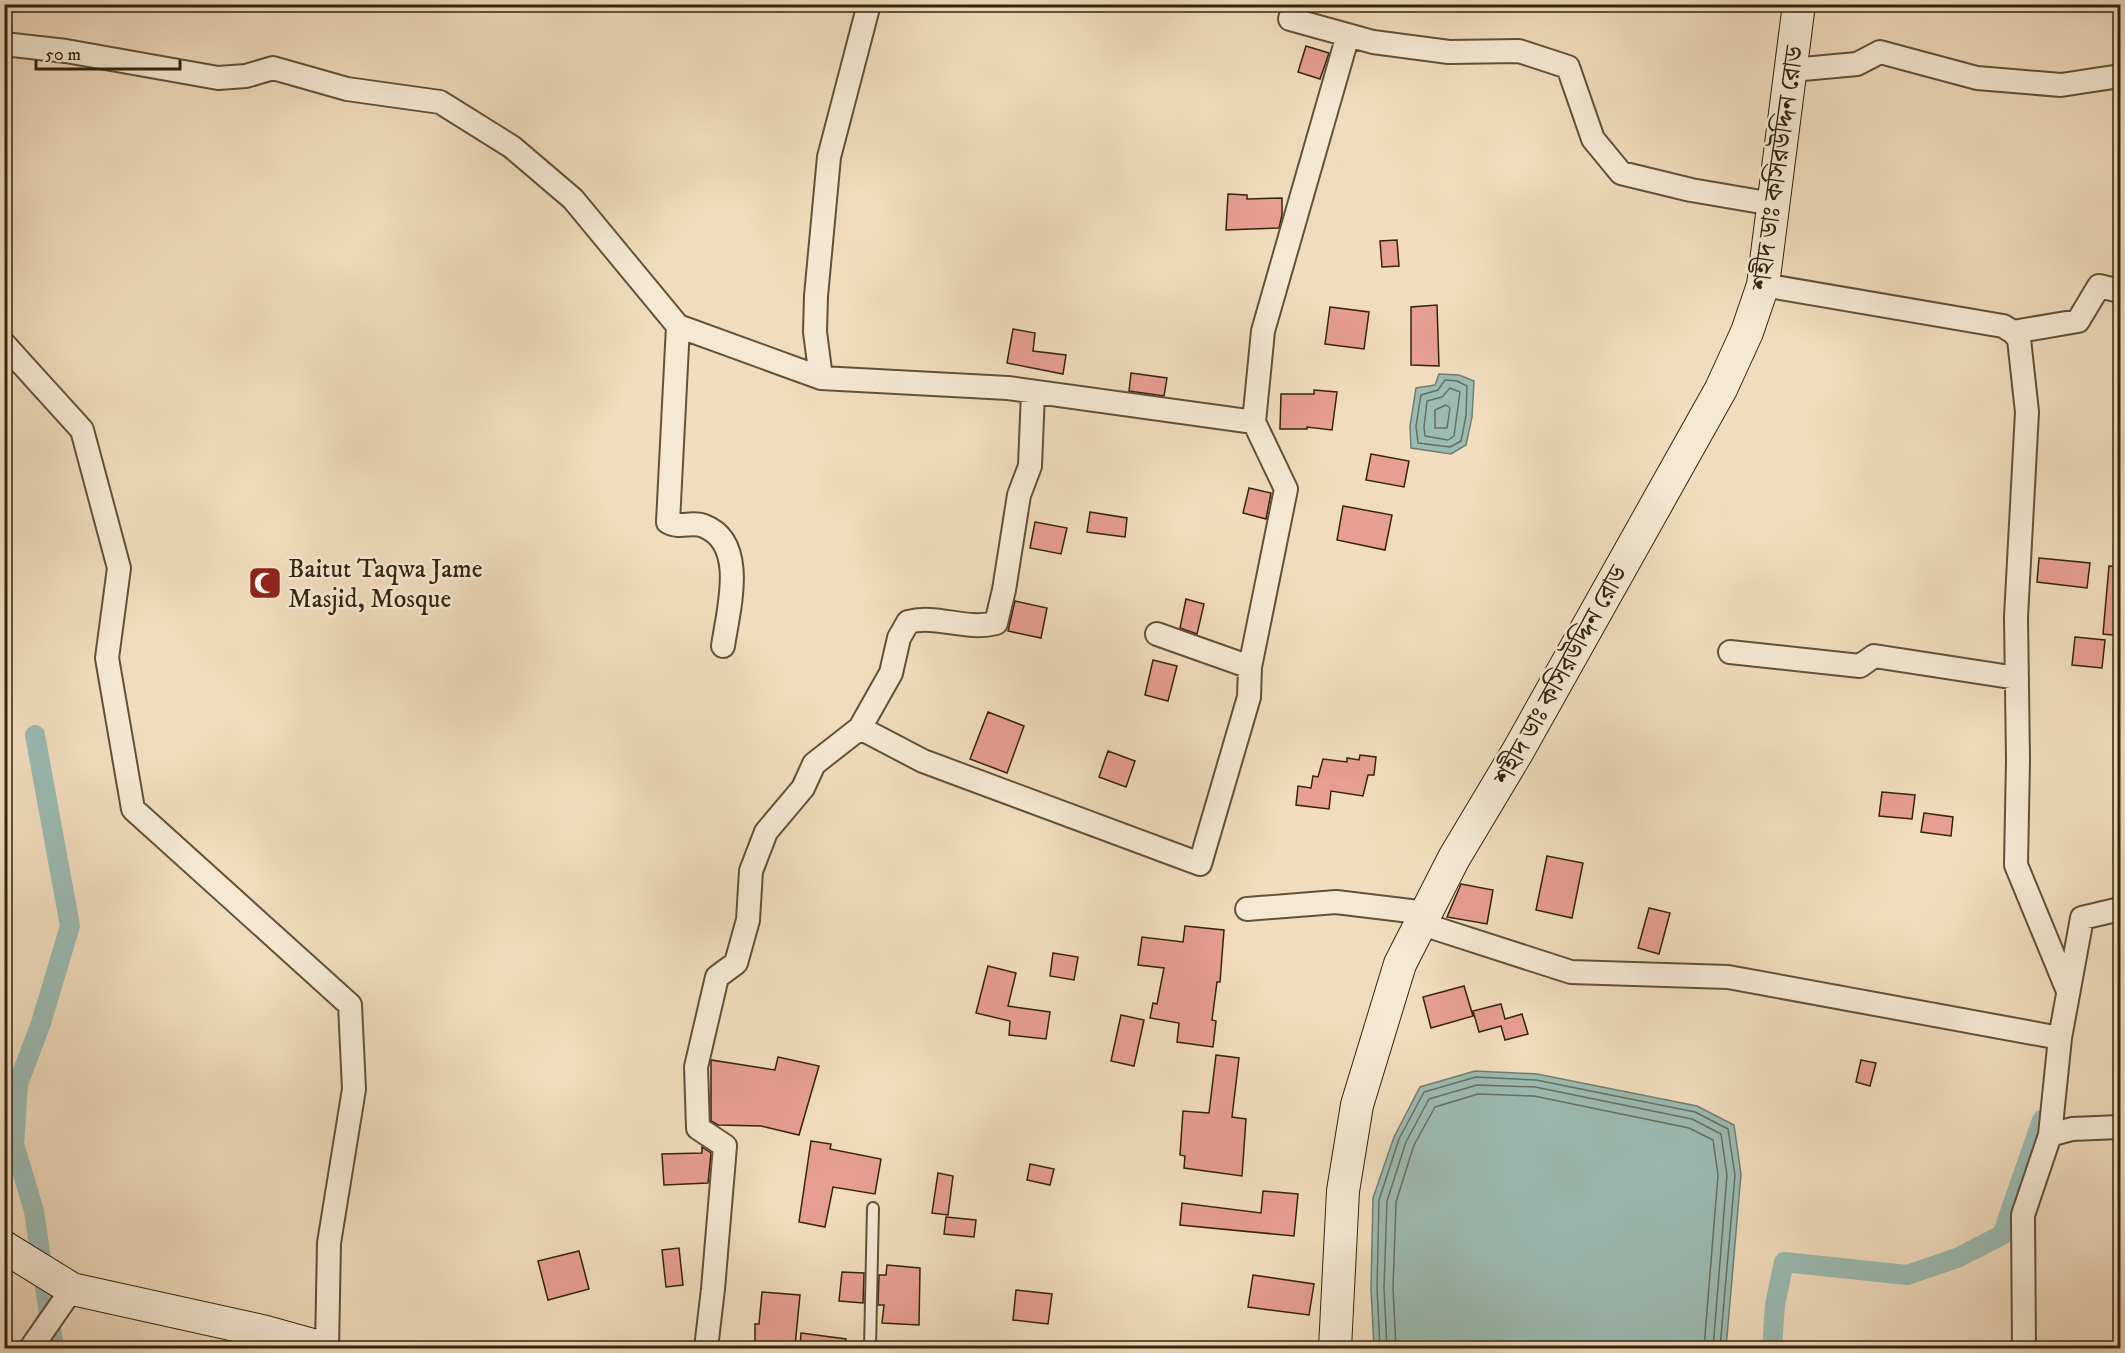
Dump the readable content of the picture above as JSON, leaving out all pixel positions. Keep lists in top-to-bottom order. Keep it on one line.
{"streets":{"street":["শহীদ ডাঃ কসিরউদ্দিন রোড"]},"places":{"mosque":["Baitut Taqwa Jame Masjid, Mosque"]},"scale_bar":"50 m"}
